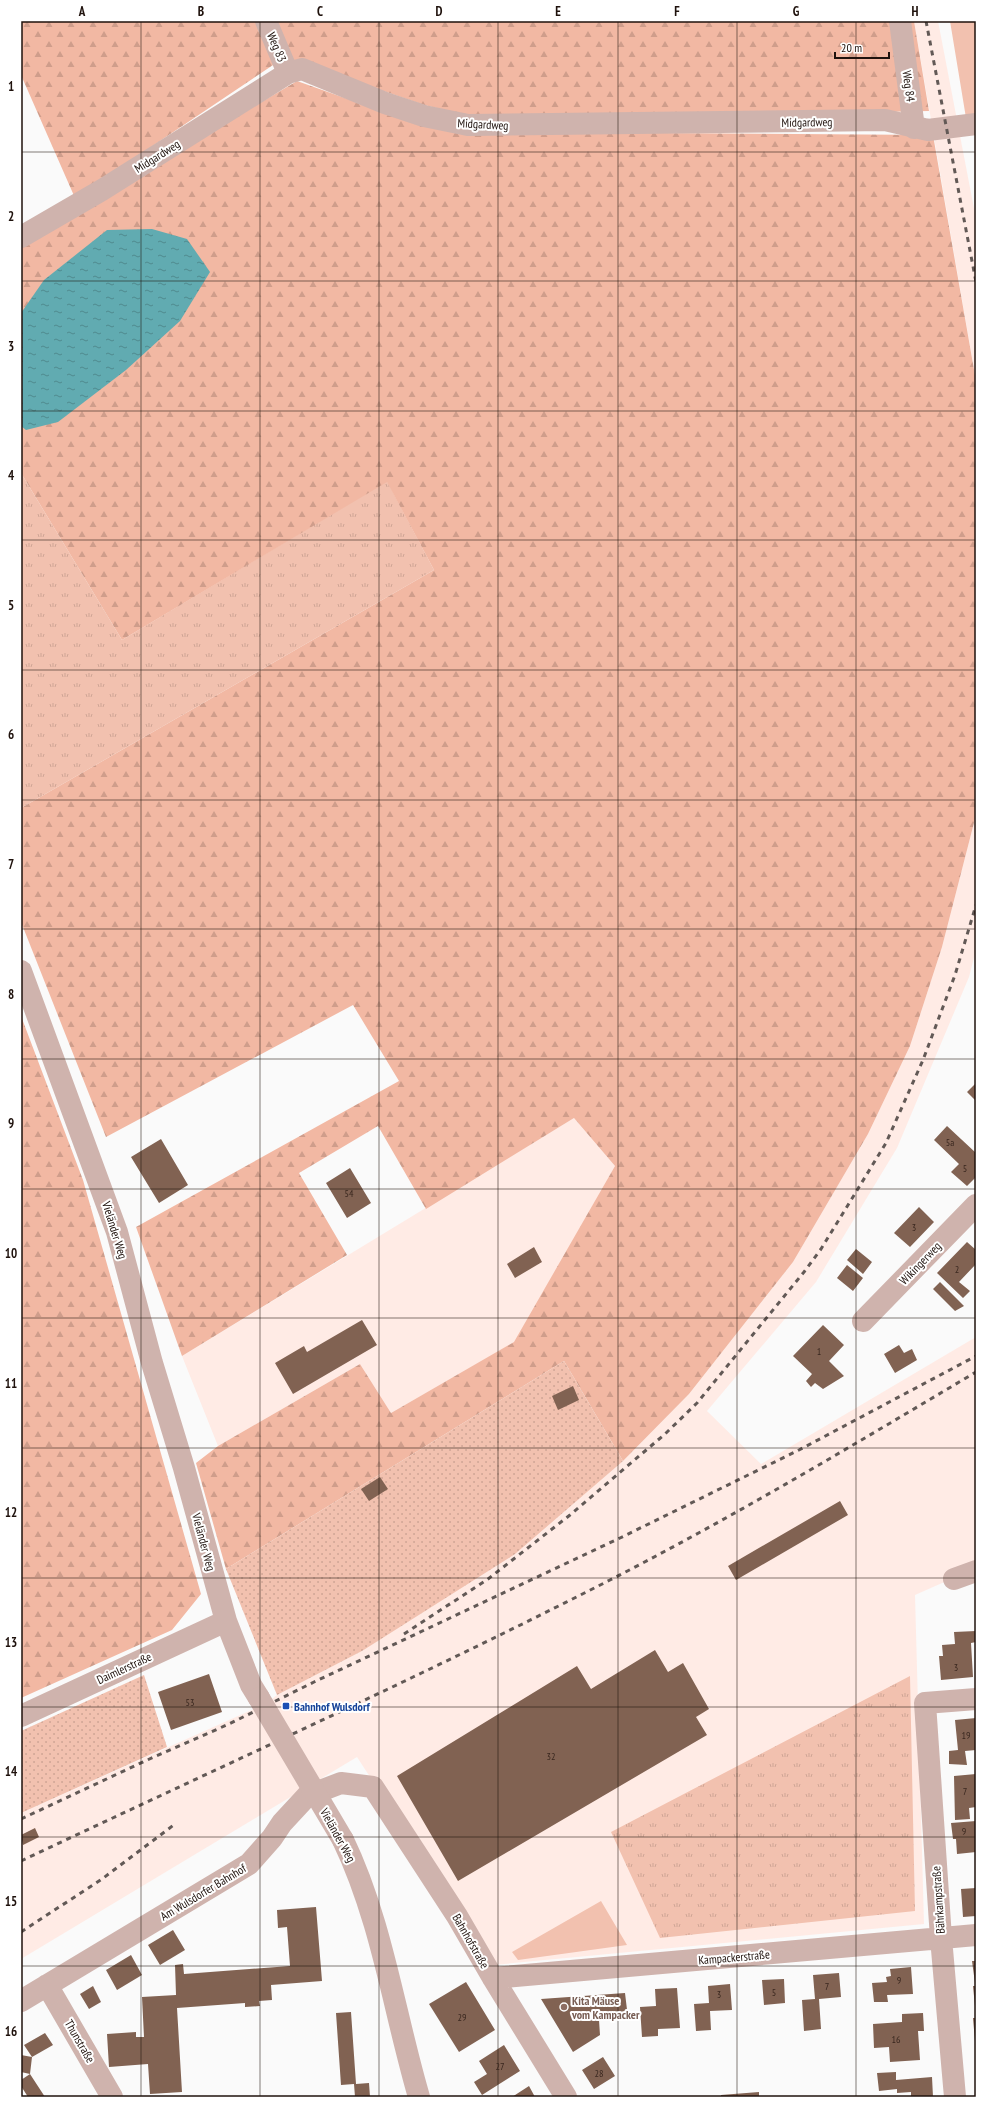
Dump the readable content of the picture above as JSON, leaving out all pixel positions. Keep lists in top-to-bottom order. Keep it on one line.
{"streets":{"street":["Weg 83","Weg 84","Midgardweg","Vieländer Weg","Wikingerweg","Daimlerstraße","Am Wulsdorfer Bahnhof","Bährkampstraße","Bahnhofstraße","Kampackerstraße","Thunstraße"]},"crossings":[["Weg 83","Midgardweg"],["Weg 84","Midgardweg"],["Vieländer Weg","Daimlerstraße"],["Am Wulsdorfer Bahnhof","Bahnhofstraße"],["Am Wulsdorfer Bahnhof","Thunstraße"],["Bährkampstraße","Kampackerstraße"],["Bahnhofstraße","Kampackerstraße"]],"places":{"transit":["Bahnhof Wulsdorf"],"other":["Kita Mäuse vom Kampacker"]},"house_numbers":["5a","5","54","3","2","1","3","53","19","32","7","9","9","7","5","3","29","16","27","28"],"scale_bar":"20 m","grid":{"columns":["A","B","C","D","E","F","G","H"],"rows":["1","2","3","4","5","6","7","8","9","10","11","12","13","14","15","16"]}}
